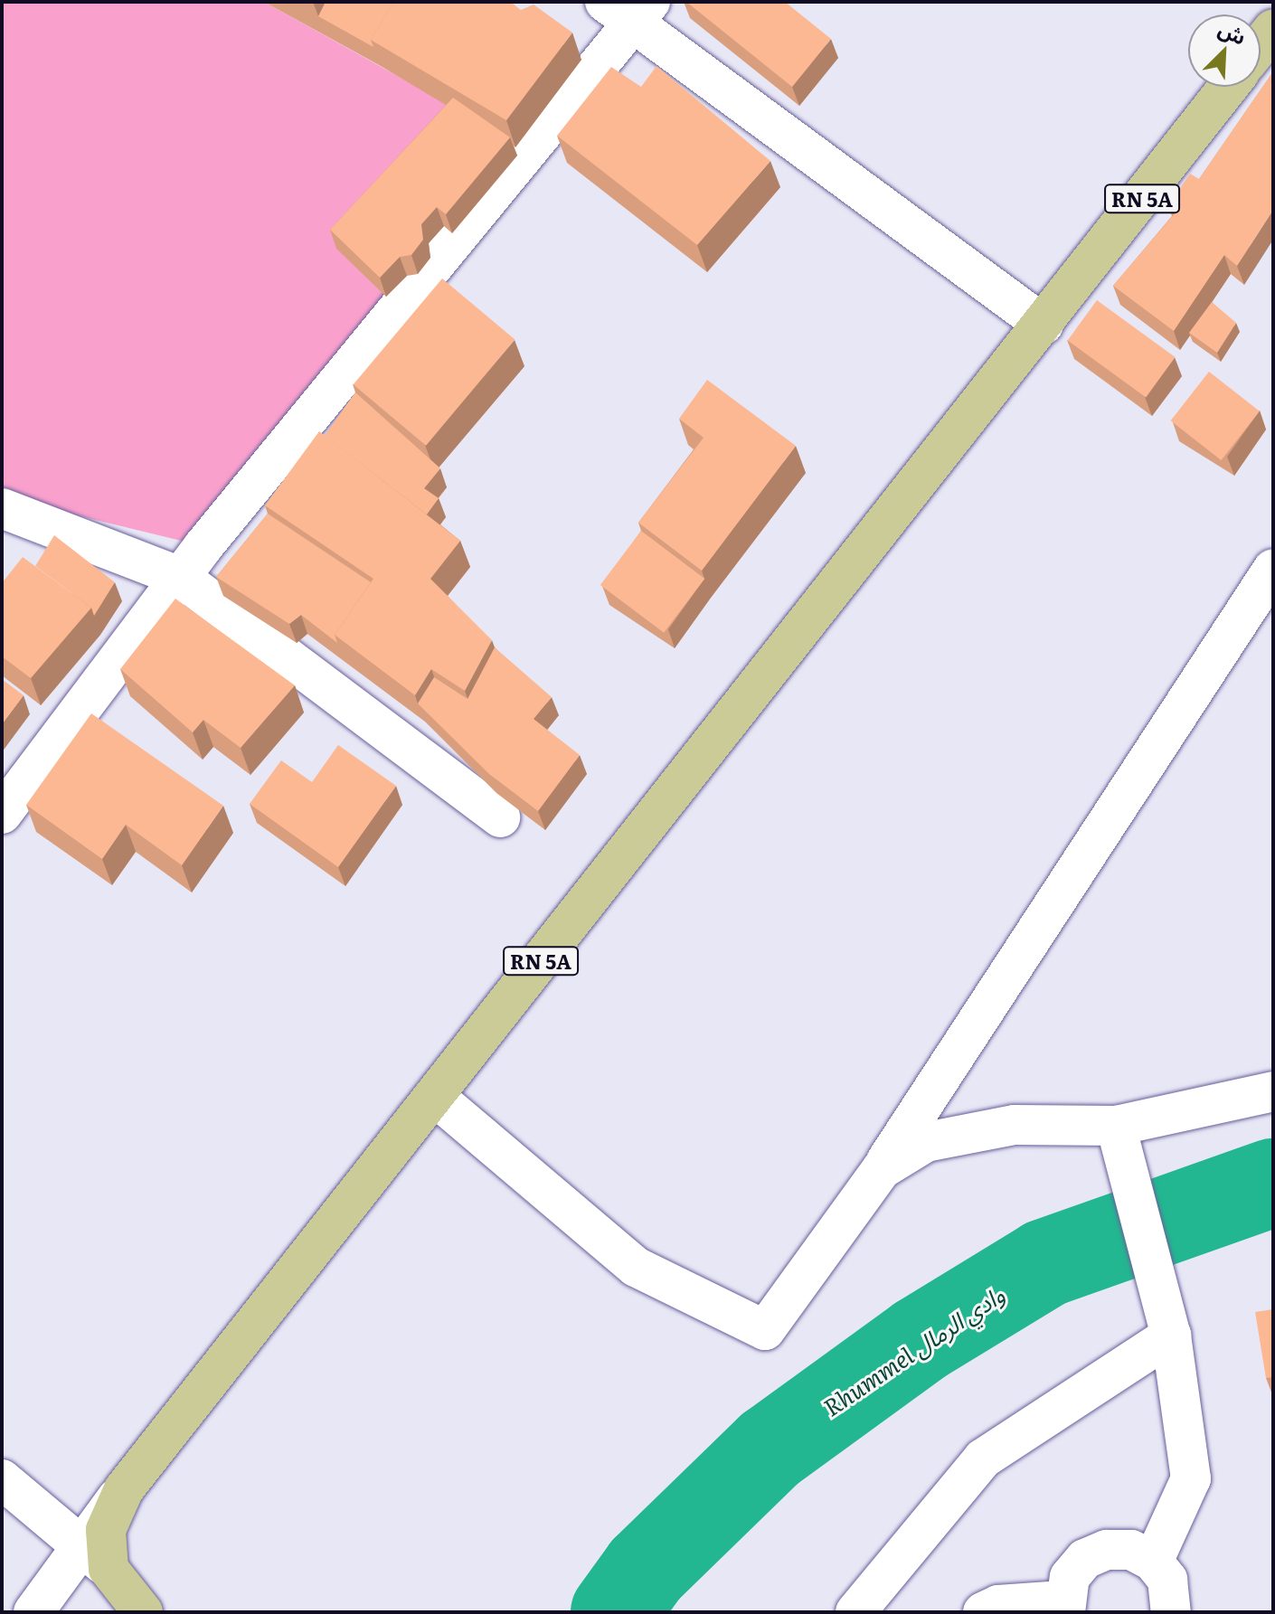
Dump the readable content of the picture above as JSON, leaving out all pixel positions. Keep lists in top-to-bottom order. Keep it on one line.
{"streets":{"main road":["RN 5A"]},"water":["Rhummel وادي الرمال"],"north":"top right"}
